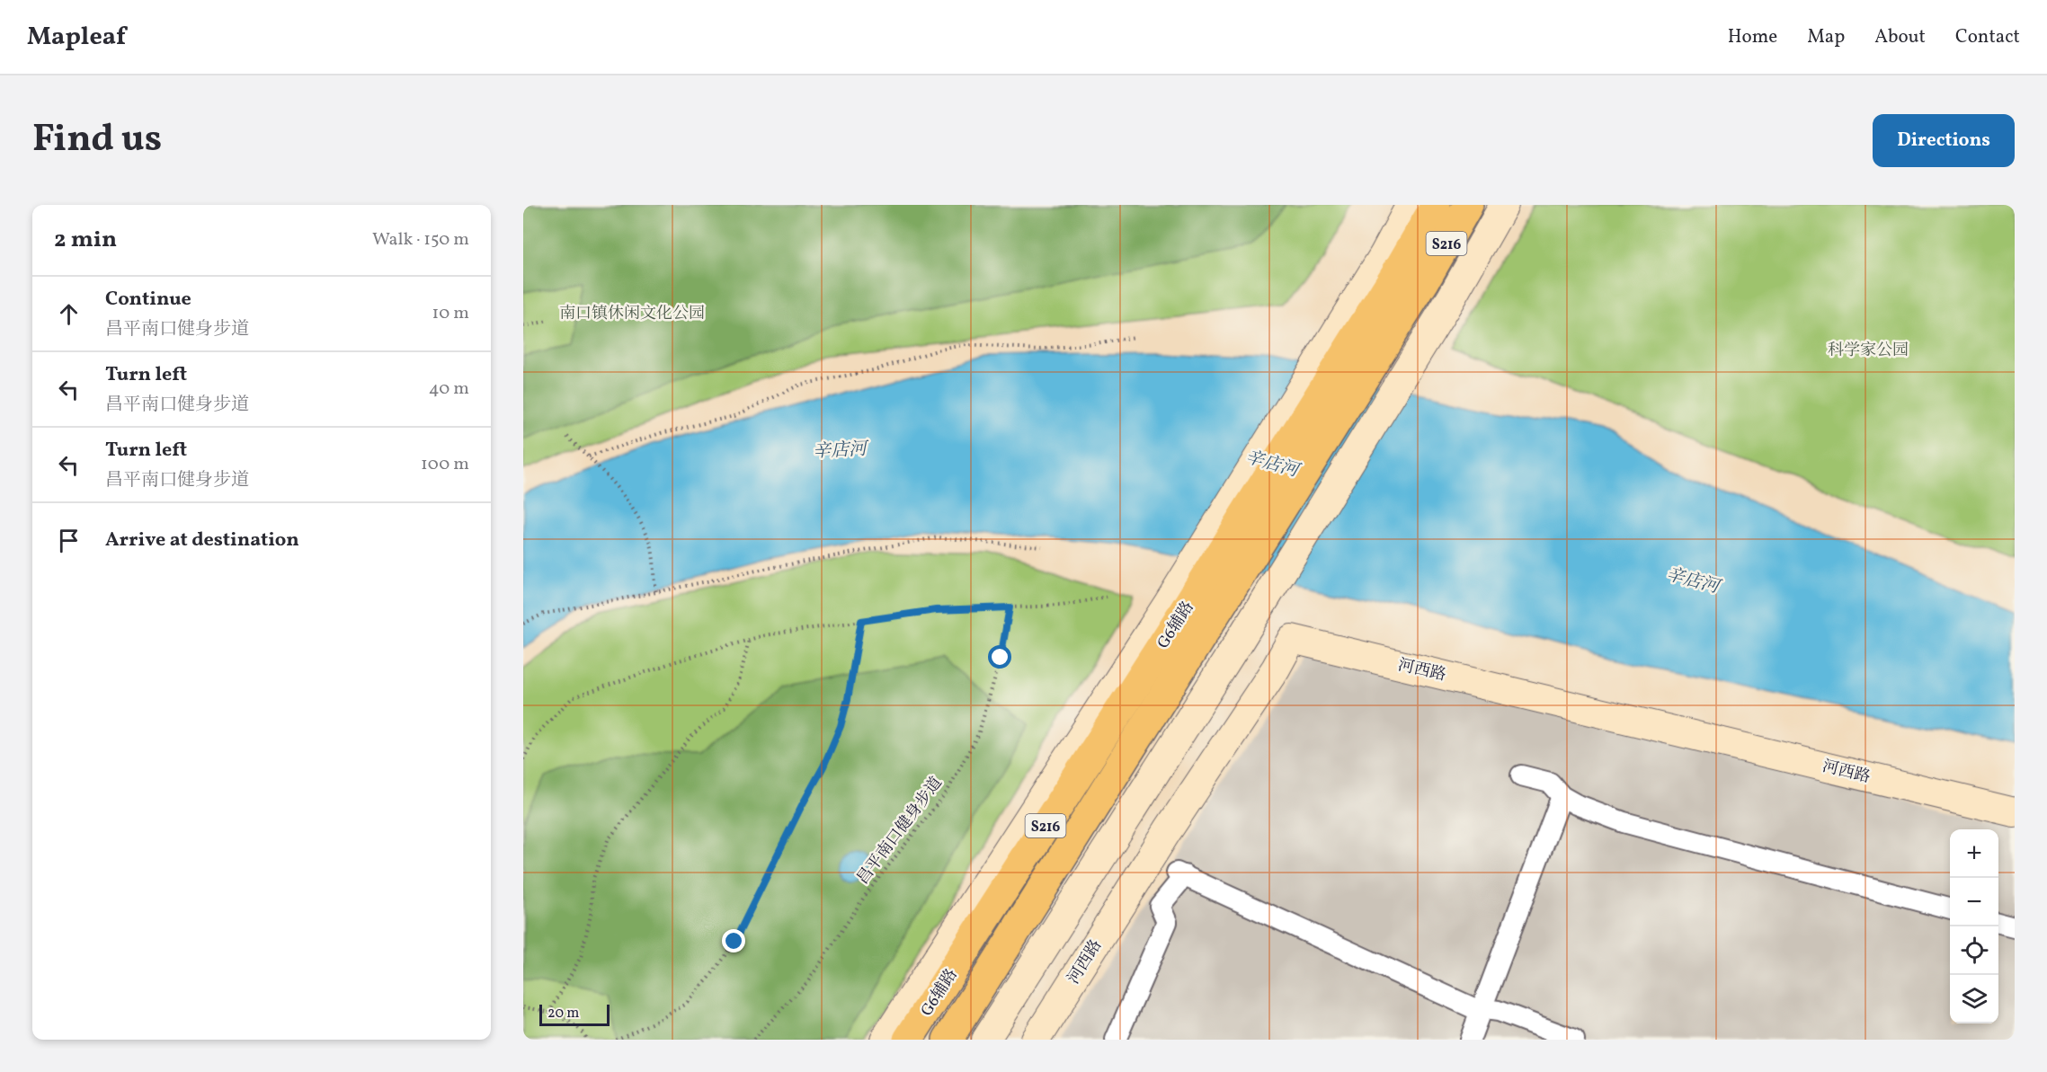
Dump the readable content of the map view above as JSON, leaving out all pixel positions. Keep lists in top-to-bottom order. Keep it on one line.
{"streets":{"main road":["S216","G6辅路"],"street":["河西路"],"path":["昌平南口健身步道"]},"water":["辛店河"],"parks":["南口镇休闲文化公园","科学家公园"],"scale_bar":"20 m","page":{"header":"Mapleaf","nav":["Home","Map","About","Contact"],"title":"Find us","buttons":"Directions","heading":["2 min","Walk · 150 m"],"list":[["Continue","昌平南口健身步道","10 m"],["Turn left","昌平南口健身步道","40 m"],["Turn left","昌平南口健身步道","100 m"],"Arrive at destination"],"map_buttons":["+","−"],"scale":"20 m"}}
